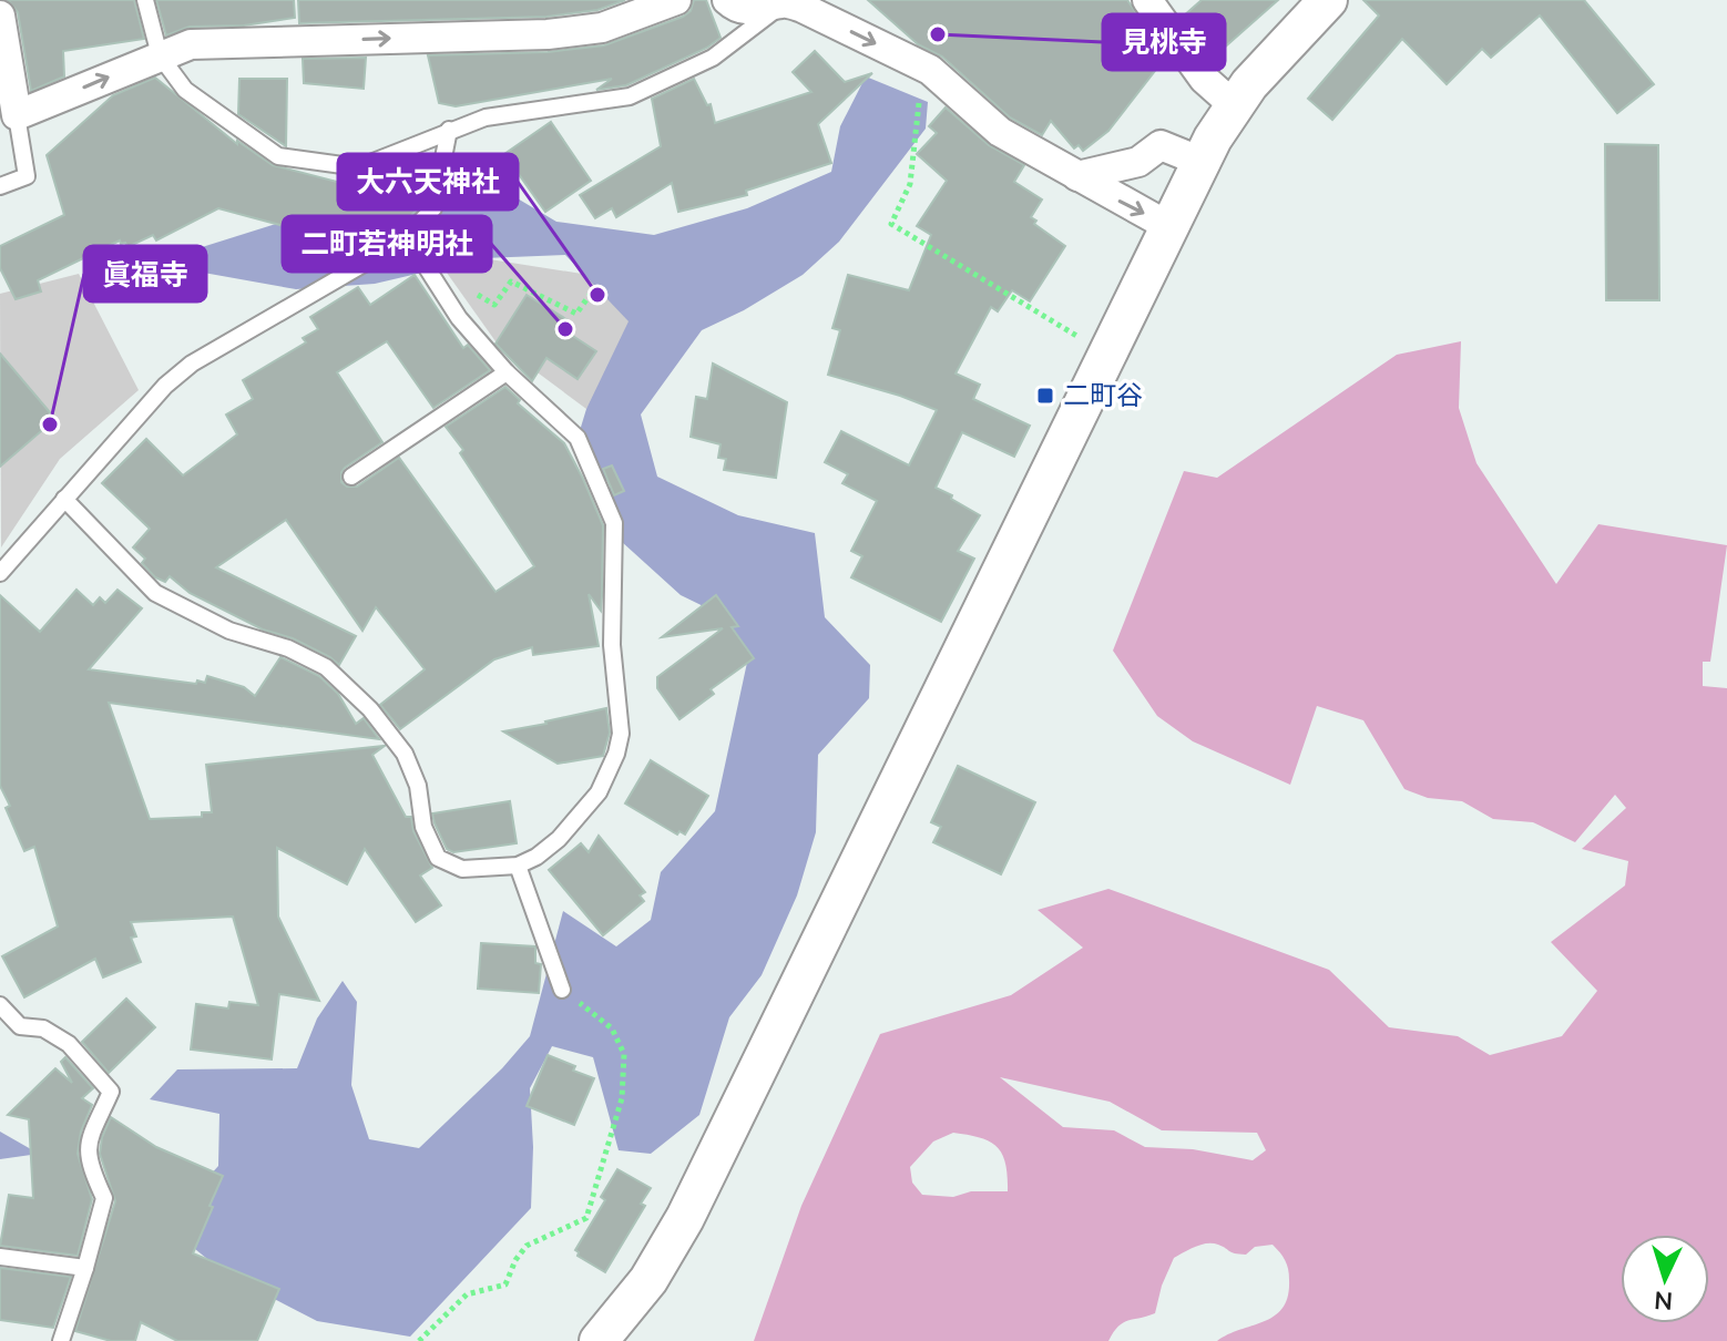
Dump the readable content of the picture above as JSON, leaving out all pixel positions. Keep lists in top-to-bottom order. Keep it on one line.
{"places":{"other":["見桃寺","大六天神社","二町若神明社","眞福寺"],"transit":["二町谷"]},"north":"bottom"}
